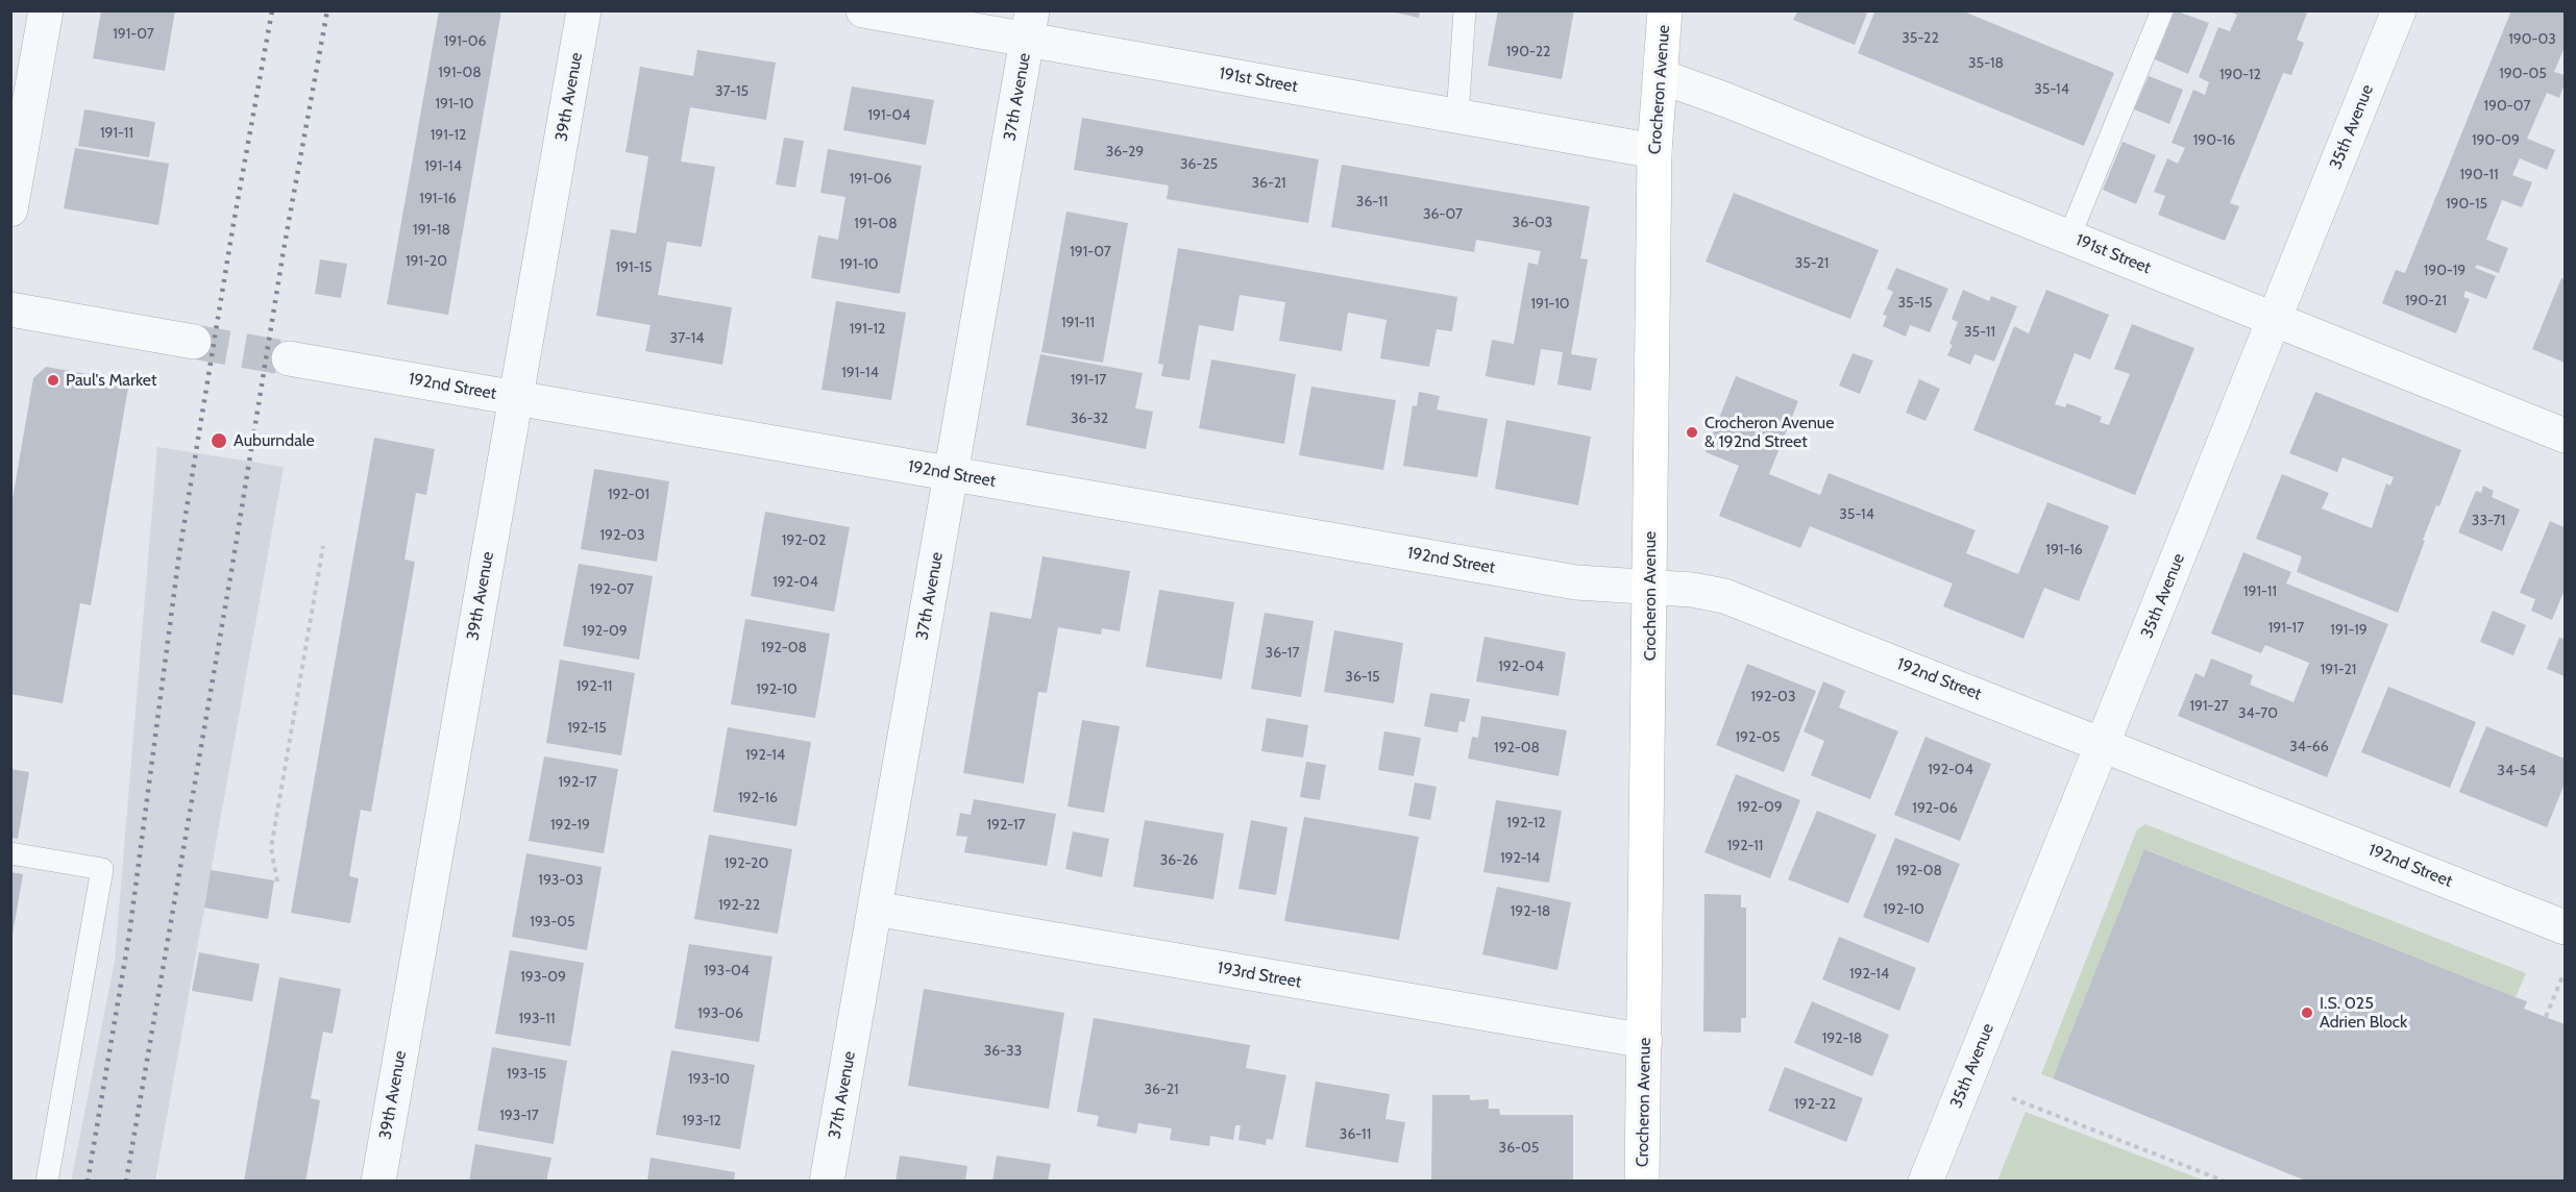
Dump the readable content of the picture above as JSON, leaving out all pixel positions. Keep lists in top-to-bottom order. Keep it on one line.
{"streets":{"street":["191st Street","Crocheron Avenue","39th Avenue","37th Avenue","35th Avenue","192nd Street","193rd Street"]},"crossings":[["191st Street","Crocheron Avenue"],["191st Street","37th Avenue"],["191st Street","35th Avenue"],["Crocheron Avenue","192nd Street"],["Crocheron Avenue","193rd Street"],["39th Avenue","192nd Street"],["37th Avenue","192nd Street"],["37th Avenue","193rd Street"],["35th Avenue","192nd Street"]],"places":["Paul's Market","Crocheron Avenue & 192nd Street","Auburndale","I.S. 025 Adrien Block"],"house_numbers":["191-07","35-22","190-03","191-06","190-22","35-18","191-08","190-05","190-12","35-14","37-15","191-10","190-07","191-04","191-11","191-12","190-16","190-09","36-29","36-25","191-14","190-11","191-06","36-21","191-16","36-11","190-15","36-07","36-03","191-08","191-18","191-07","191-20","35-21","191-10","191-15","190-19","190-21","35-15","191-10","191-11","191-12","35-11","37-14","191-14","191-17","36-32","192-01","35-14","33-71","192-03","192-02","191-16","192-04","192-07","191-11","191-17","191-19","192-09","192-08","36-17","192-04","191-21","36-15","192-11","192-10","192-03","191-27","34-70","192-15","192-05","34-66","192-08","192-14","192-04","34-54","192-17","192-16","192-09","192-06","192-12","192-19","192-17","192-11","192-14","36-26","192-20","192-08","193-03","192-22","192-10","192-18","193-05","193-04","192-14","193-09","193-06","193-11","192-18","36-33","193-15","193-10","36-21","192-22","193-17","193-12","36-11","36-05"]}
